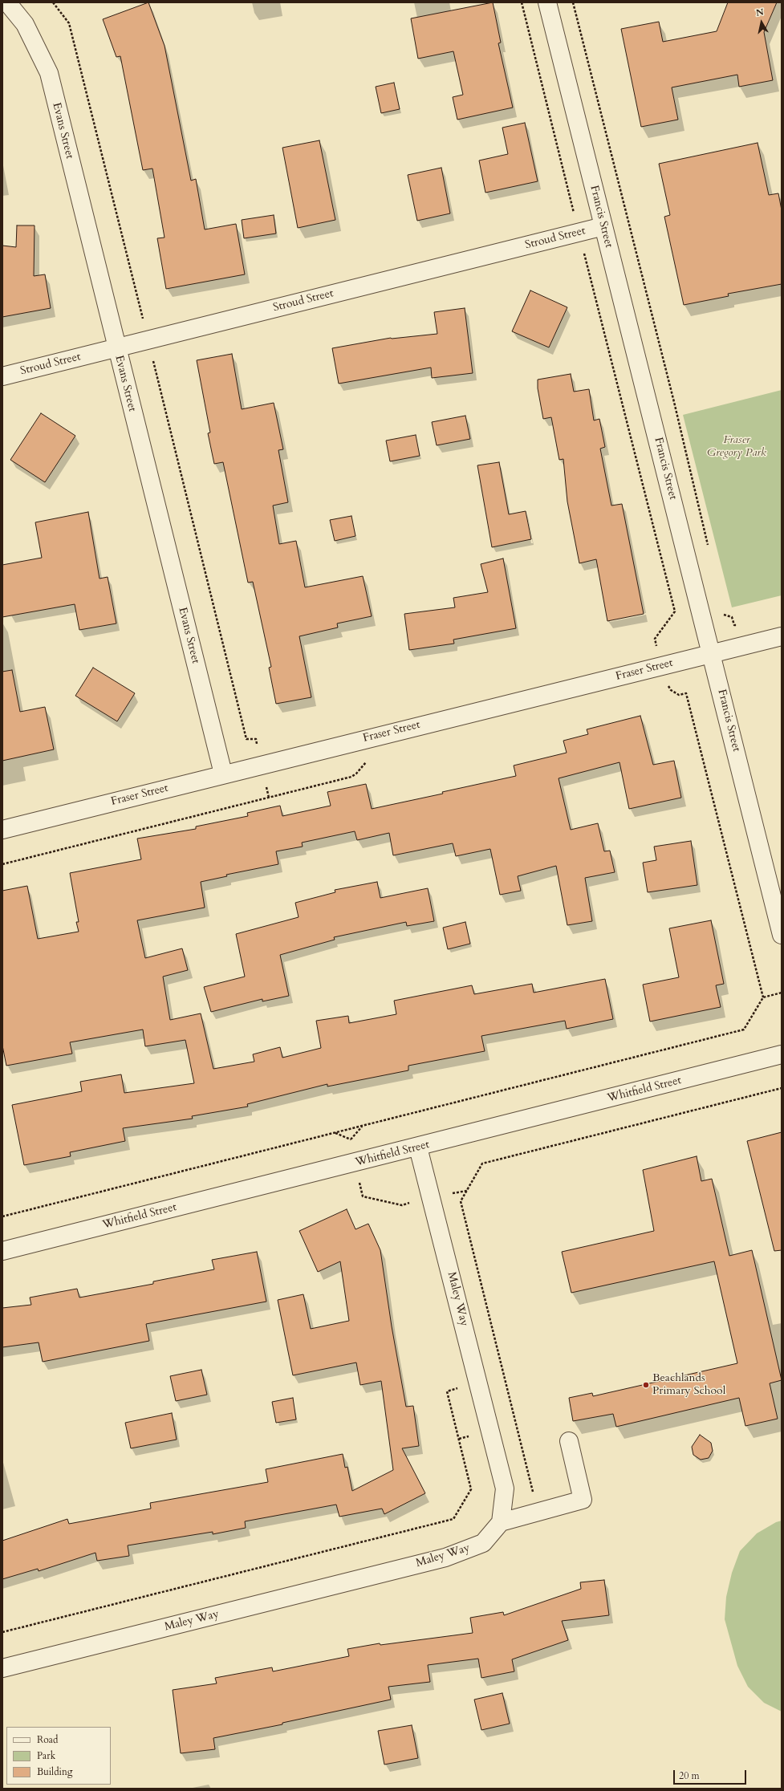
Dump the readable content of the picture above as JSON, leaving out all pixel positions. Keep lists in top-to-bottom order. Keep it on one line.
{"streets":{"street":["Evans Street","Francis Street","Stroud Street","Fraser Street","Whitfield Street","Maley Way"]},"crossings":[["Evans Street","Stroud Street"],["Evans Street","Fraser Street"],["Francis Street","Stroud Street"],["Francis Street","Fraser Street"],["Whitfield Street","Maley Way"]],"parks":["Fraser Gregory Park"],"places":["Beachlands Primary School"],"legend":["Road","Park","Building"],"scale_bar":"20 m","north":"top"}
